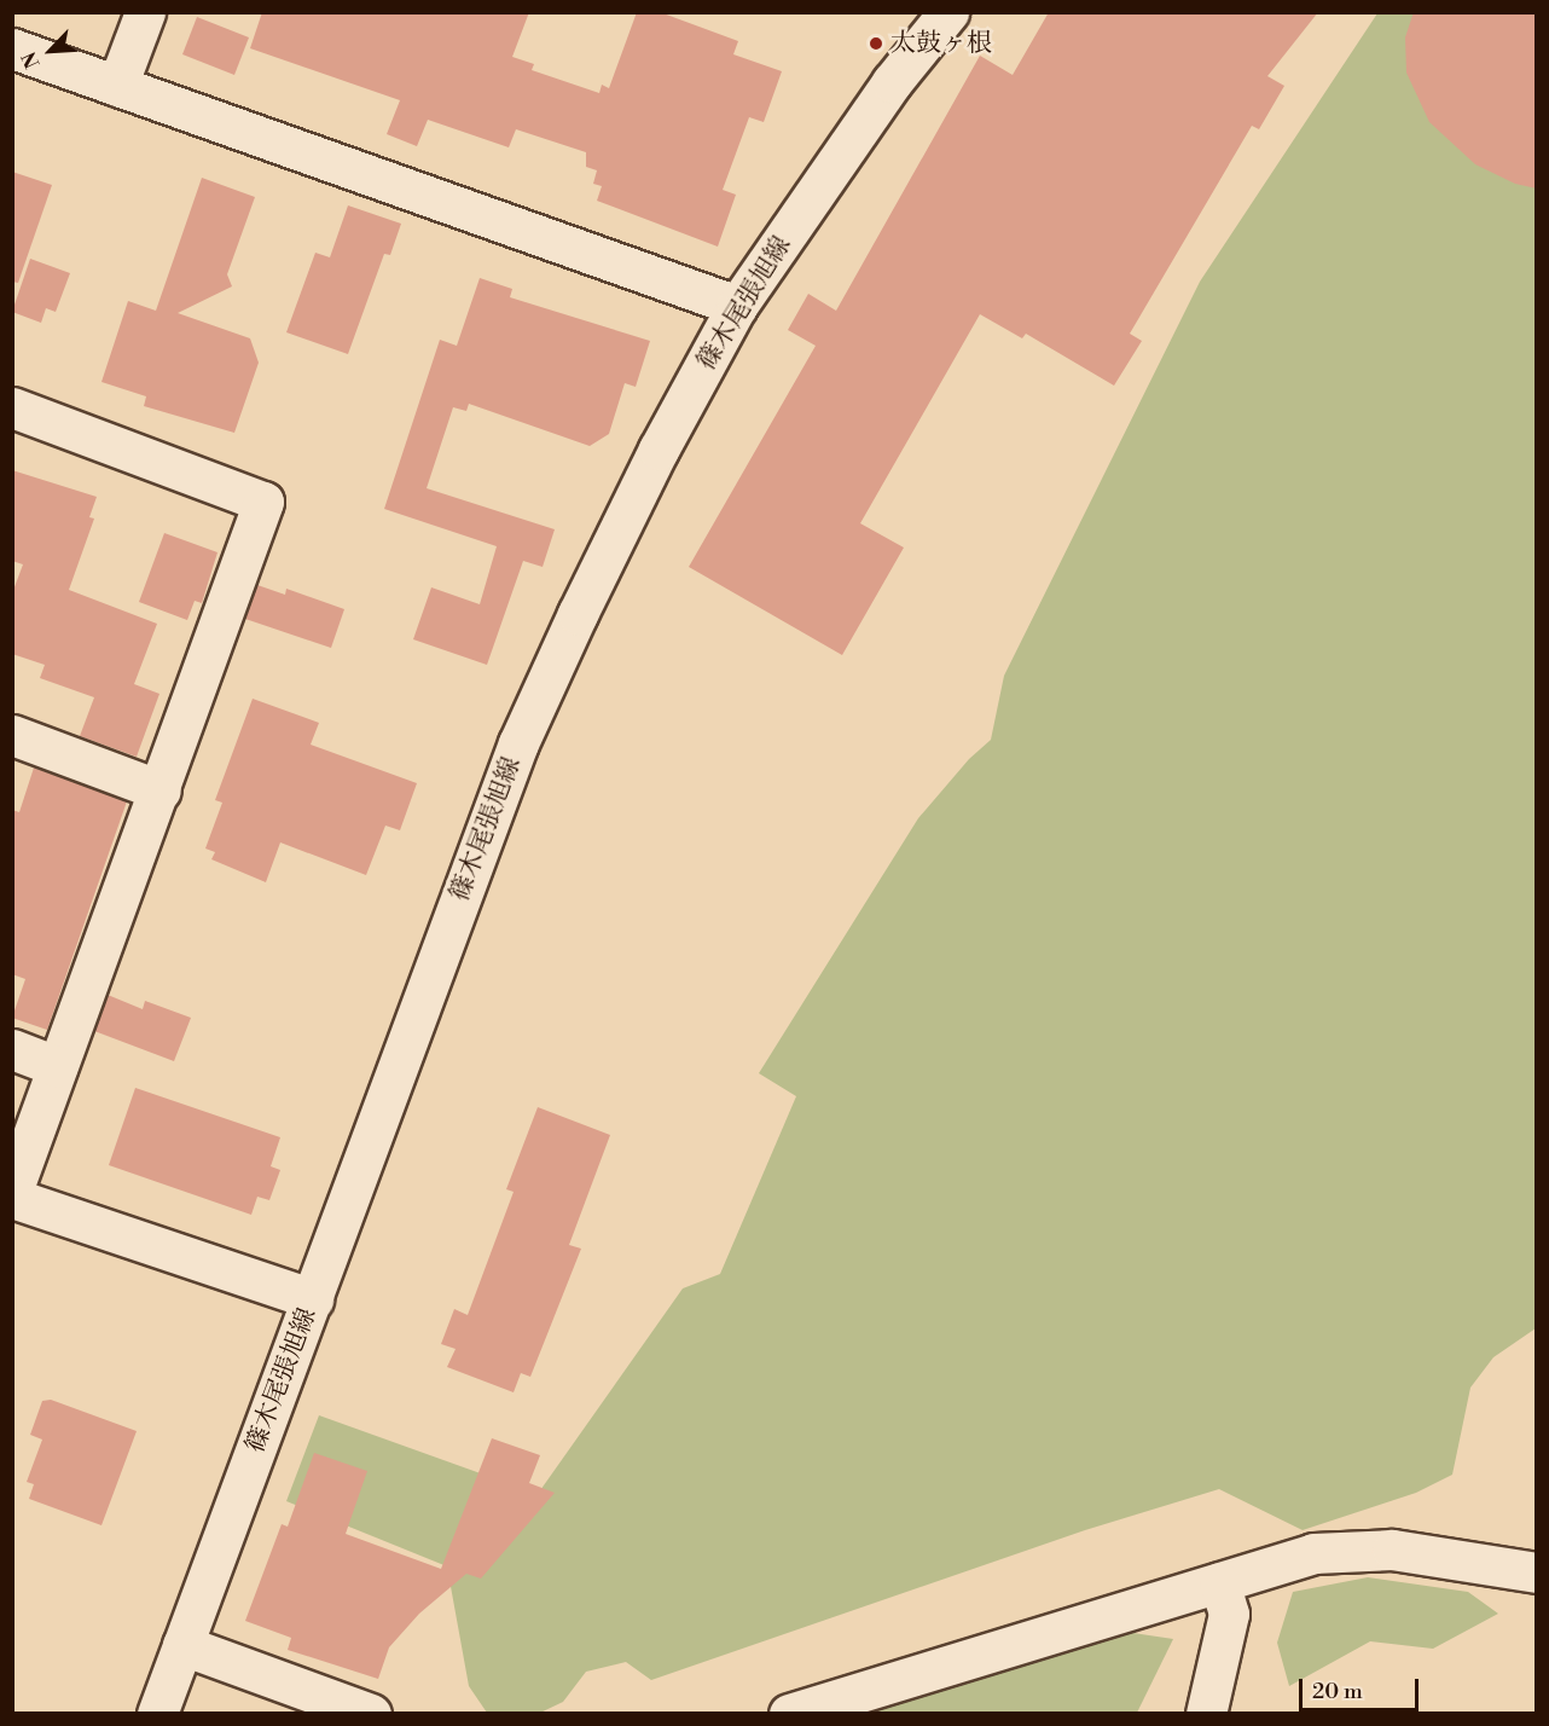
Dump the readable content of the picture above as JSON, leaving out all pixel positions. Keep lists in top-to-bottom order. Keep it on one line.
{"streets":{"street":["篠木尾張旭線"]},"places":["太鼓ヶ根"],"scale_bar":"20 m","north":"bottom left"}
